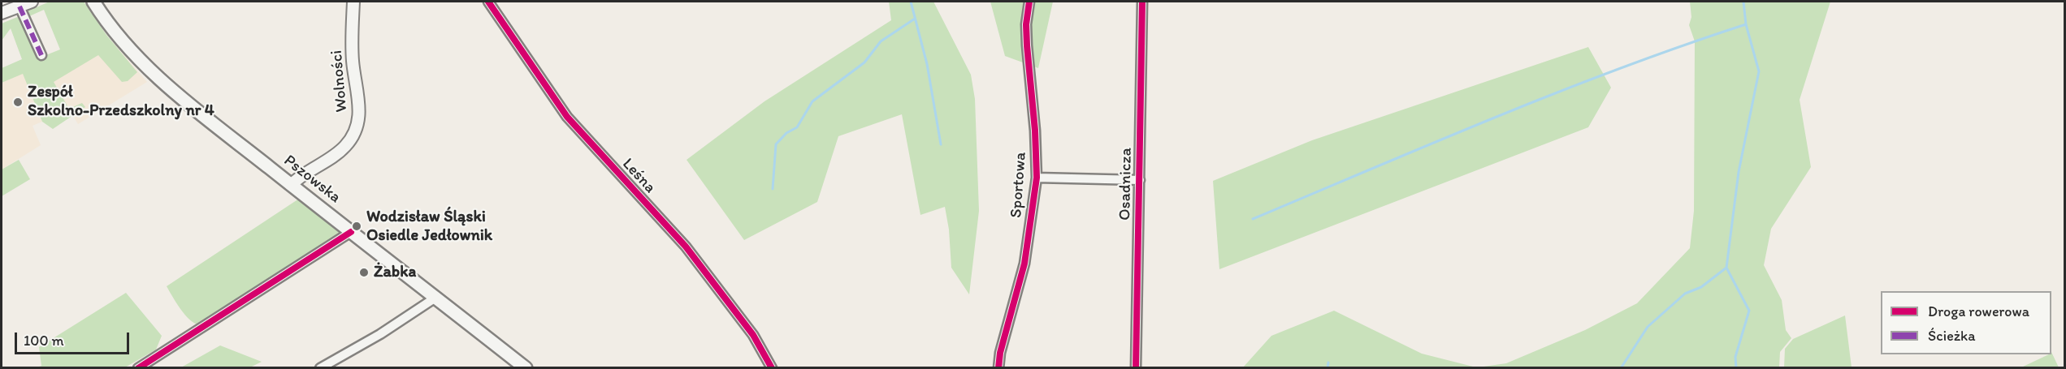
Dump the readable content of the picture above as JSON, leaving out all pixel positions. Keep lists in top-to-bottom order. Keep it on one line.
{"streets":{"main road":["Pszowska"],"street":["Wolności","Leśna","Osadnicza","Sportowa"]},"crossings":[["Wolności","Pszowska"]],"places":["Zespół Szkolno-Przedszkolny nr 4","Wodzisław Śląski Osiedle Jedłownik","Żabka"],"legend":["Droga rowerowa","Ścieżka"],"scale_bar":"100 m"}
